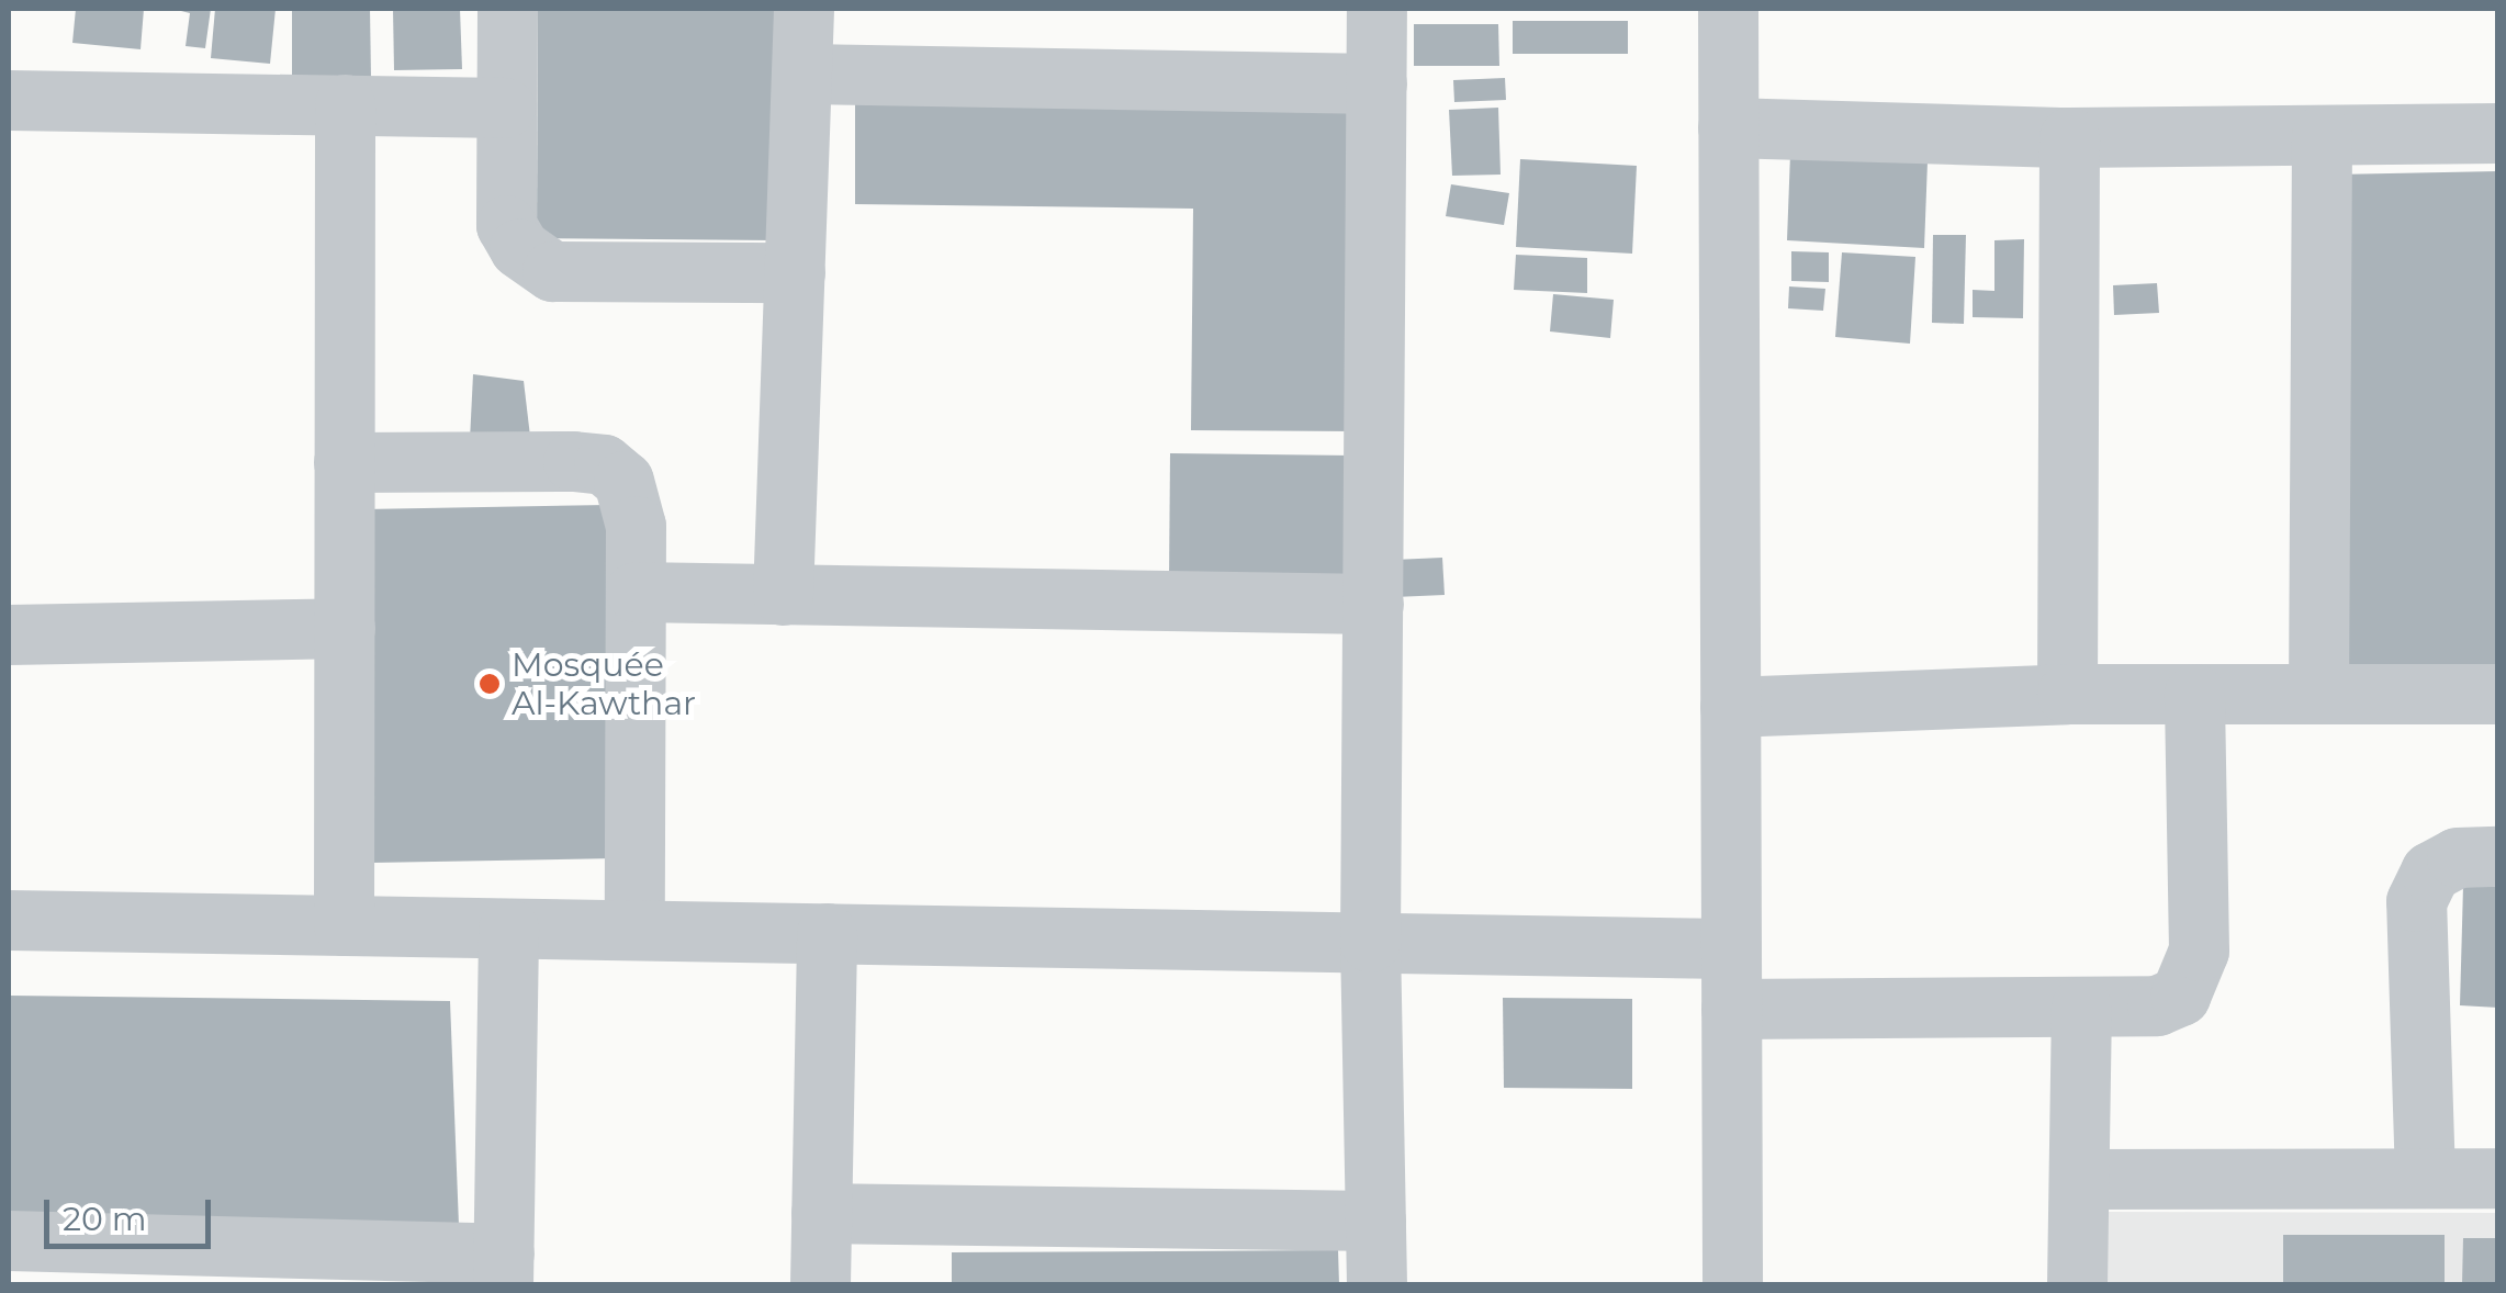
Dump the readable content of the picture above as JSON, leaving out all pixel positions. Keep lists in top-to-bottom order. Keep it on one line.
{"places":["Mosquée Al-Kawthar"],"scale_bar":"20 m"}
